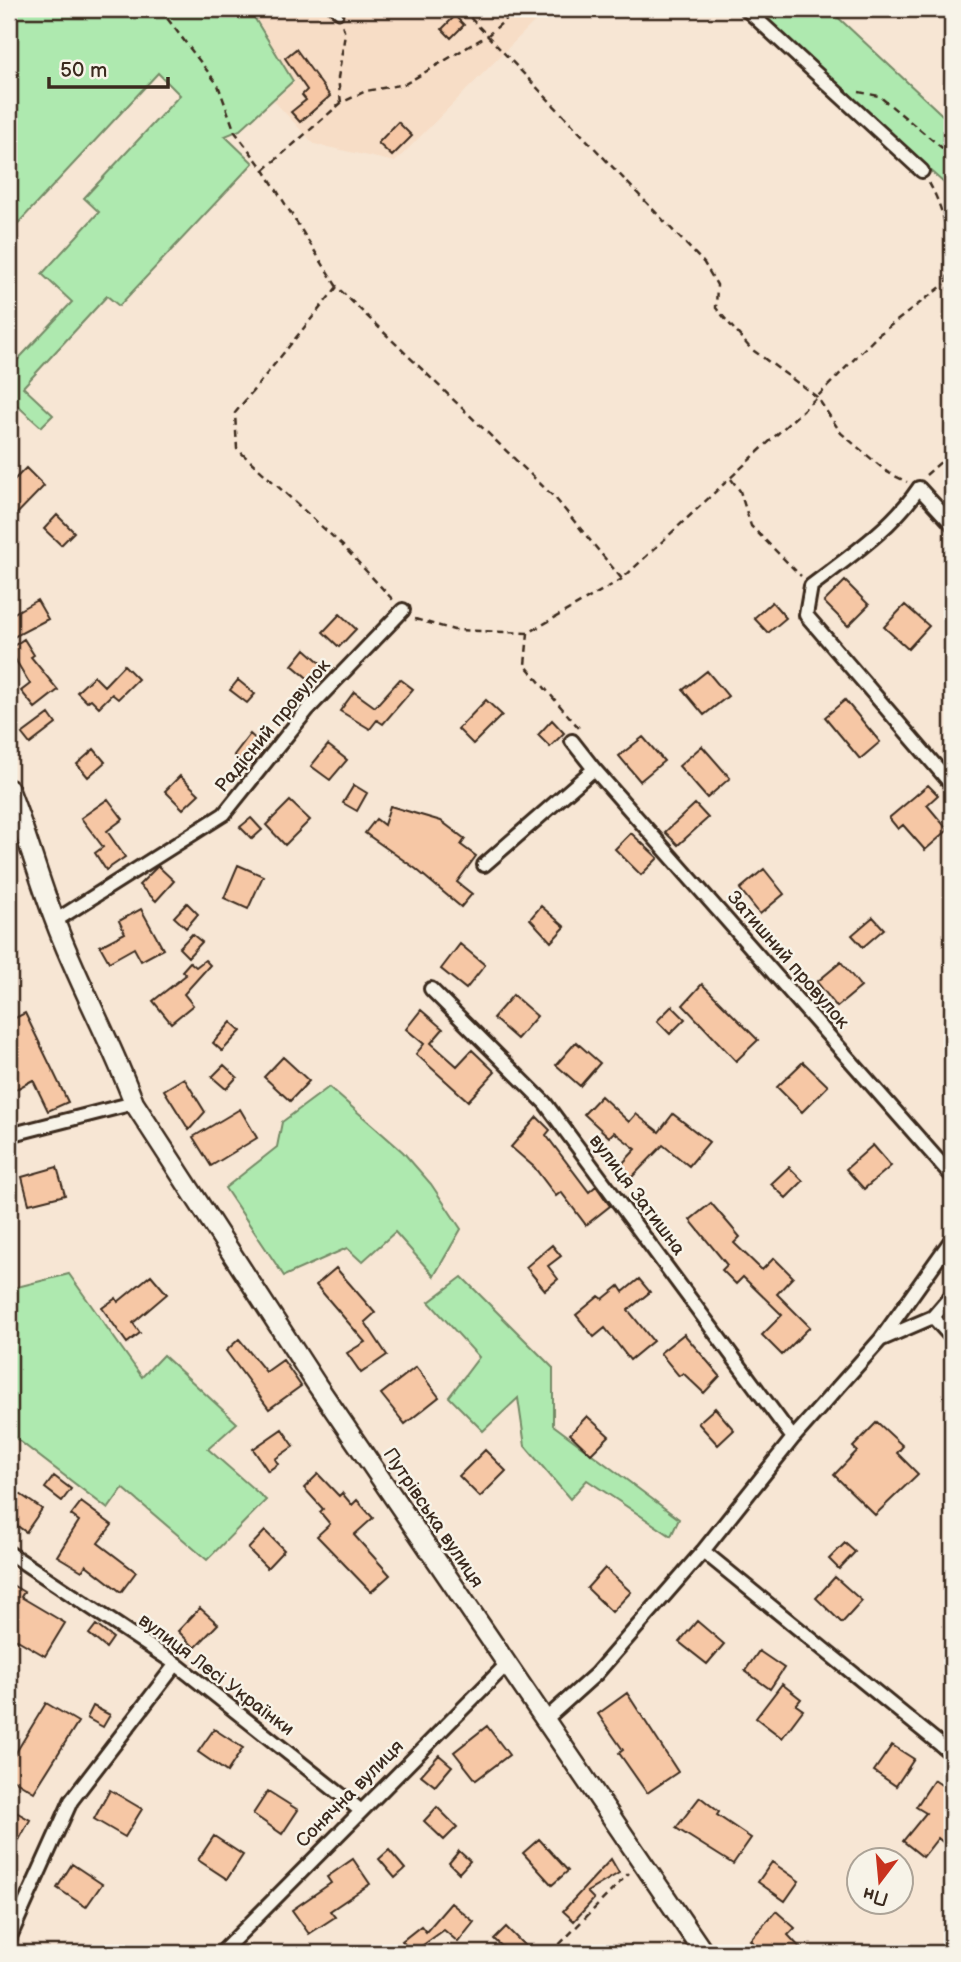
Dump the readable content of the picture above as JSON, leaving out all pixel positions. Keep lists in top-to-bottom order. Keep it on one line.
{"streets":{"main road":["Путрівська вулиця"],"street":["Радісний провулок","Затишний провулок","вулиця Затишна","вулиця Лесі Українки","Сонячна вулиця"]},"crossings":[["Радісний провулок","Путрівська вулиця"],["Путрівська вулиця","Сонячна вулиця"],["вулиця Лесі Українки","Сонячна вулиця"]],"scale_bar":"50 m","north":"bottom"}
